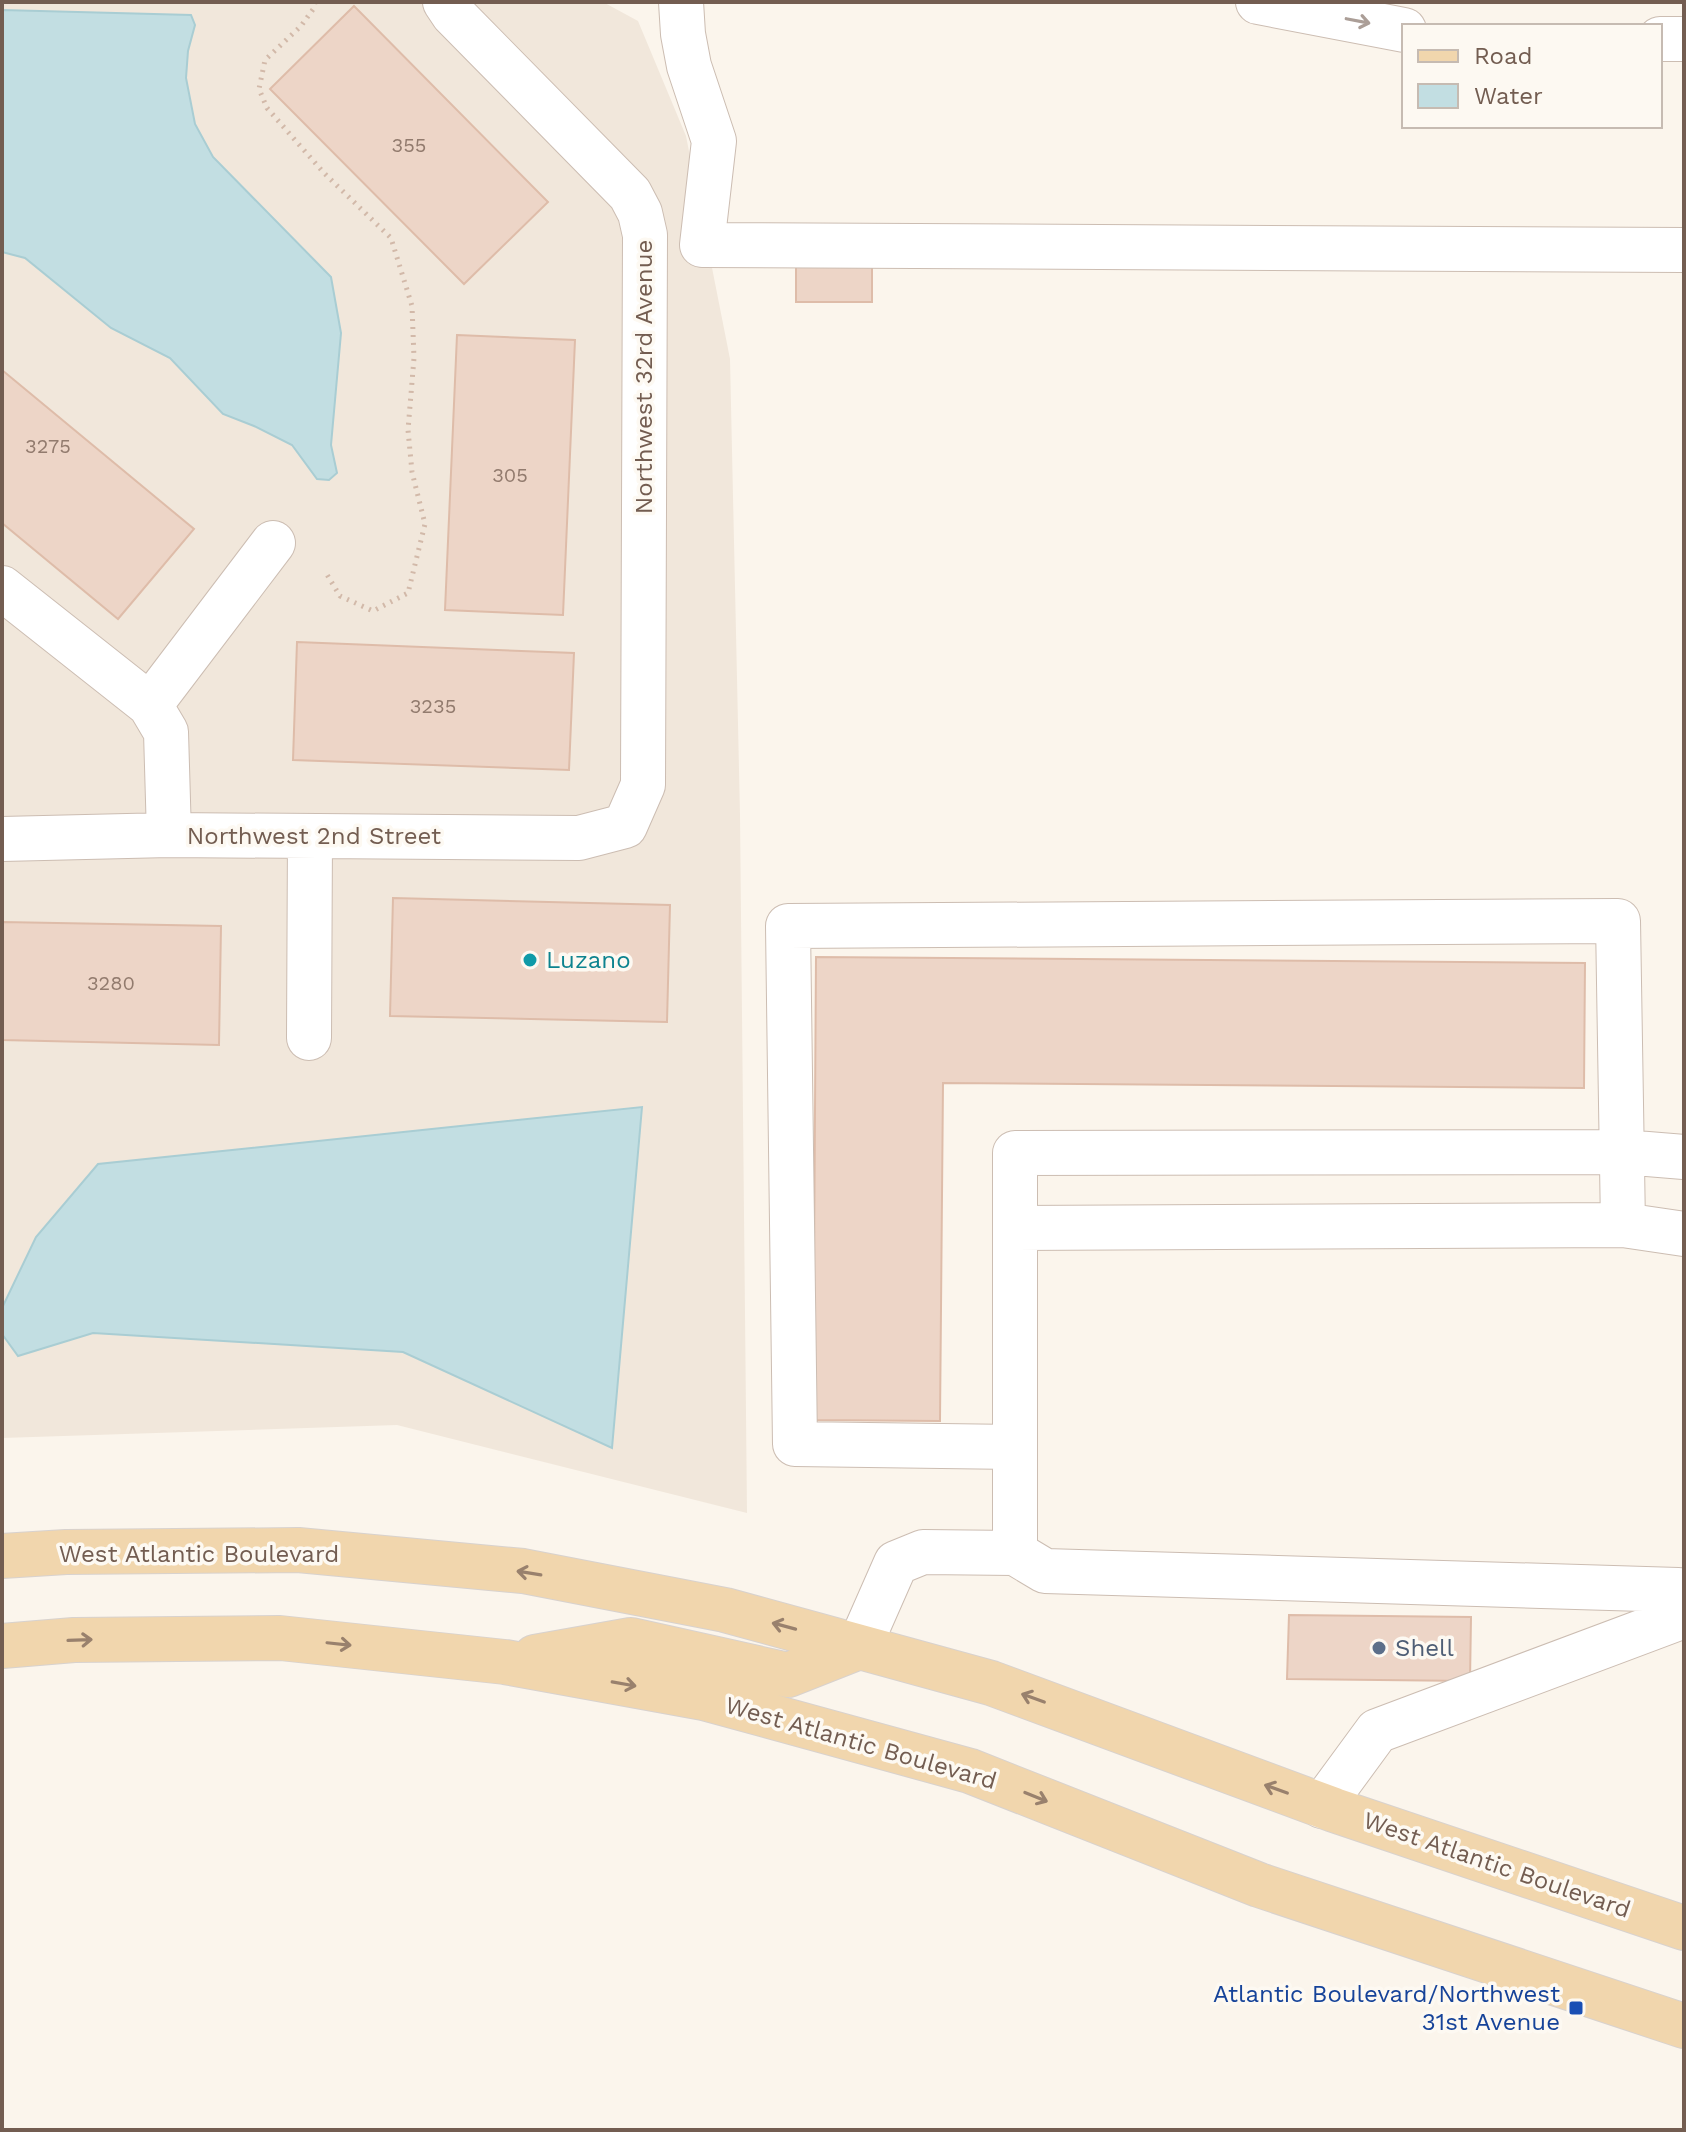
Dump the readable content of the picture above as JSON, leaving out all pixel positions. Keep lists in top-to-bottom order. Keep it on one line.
{"streets":{"main road":["West Atlantic Boulevard"],"street":["Northwest 32rd Avenue","Northwest 2nd Street"]},"crossings":[["Northwest 32rd Avenue","Northwest 2nd Street"]],"places":{"other":["Luzano","Shell"],"transit":["Atlantic Boulevard/Northwest 31st Avenue"]},"house_numbers":["355","3275","305","3235","3280"],"legend":["Road","Water"]}
